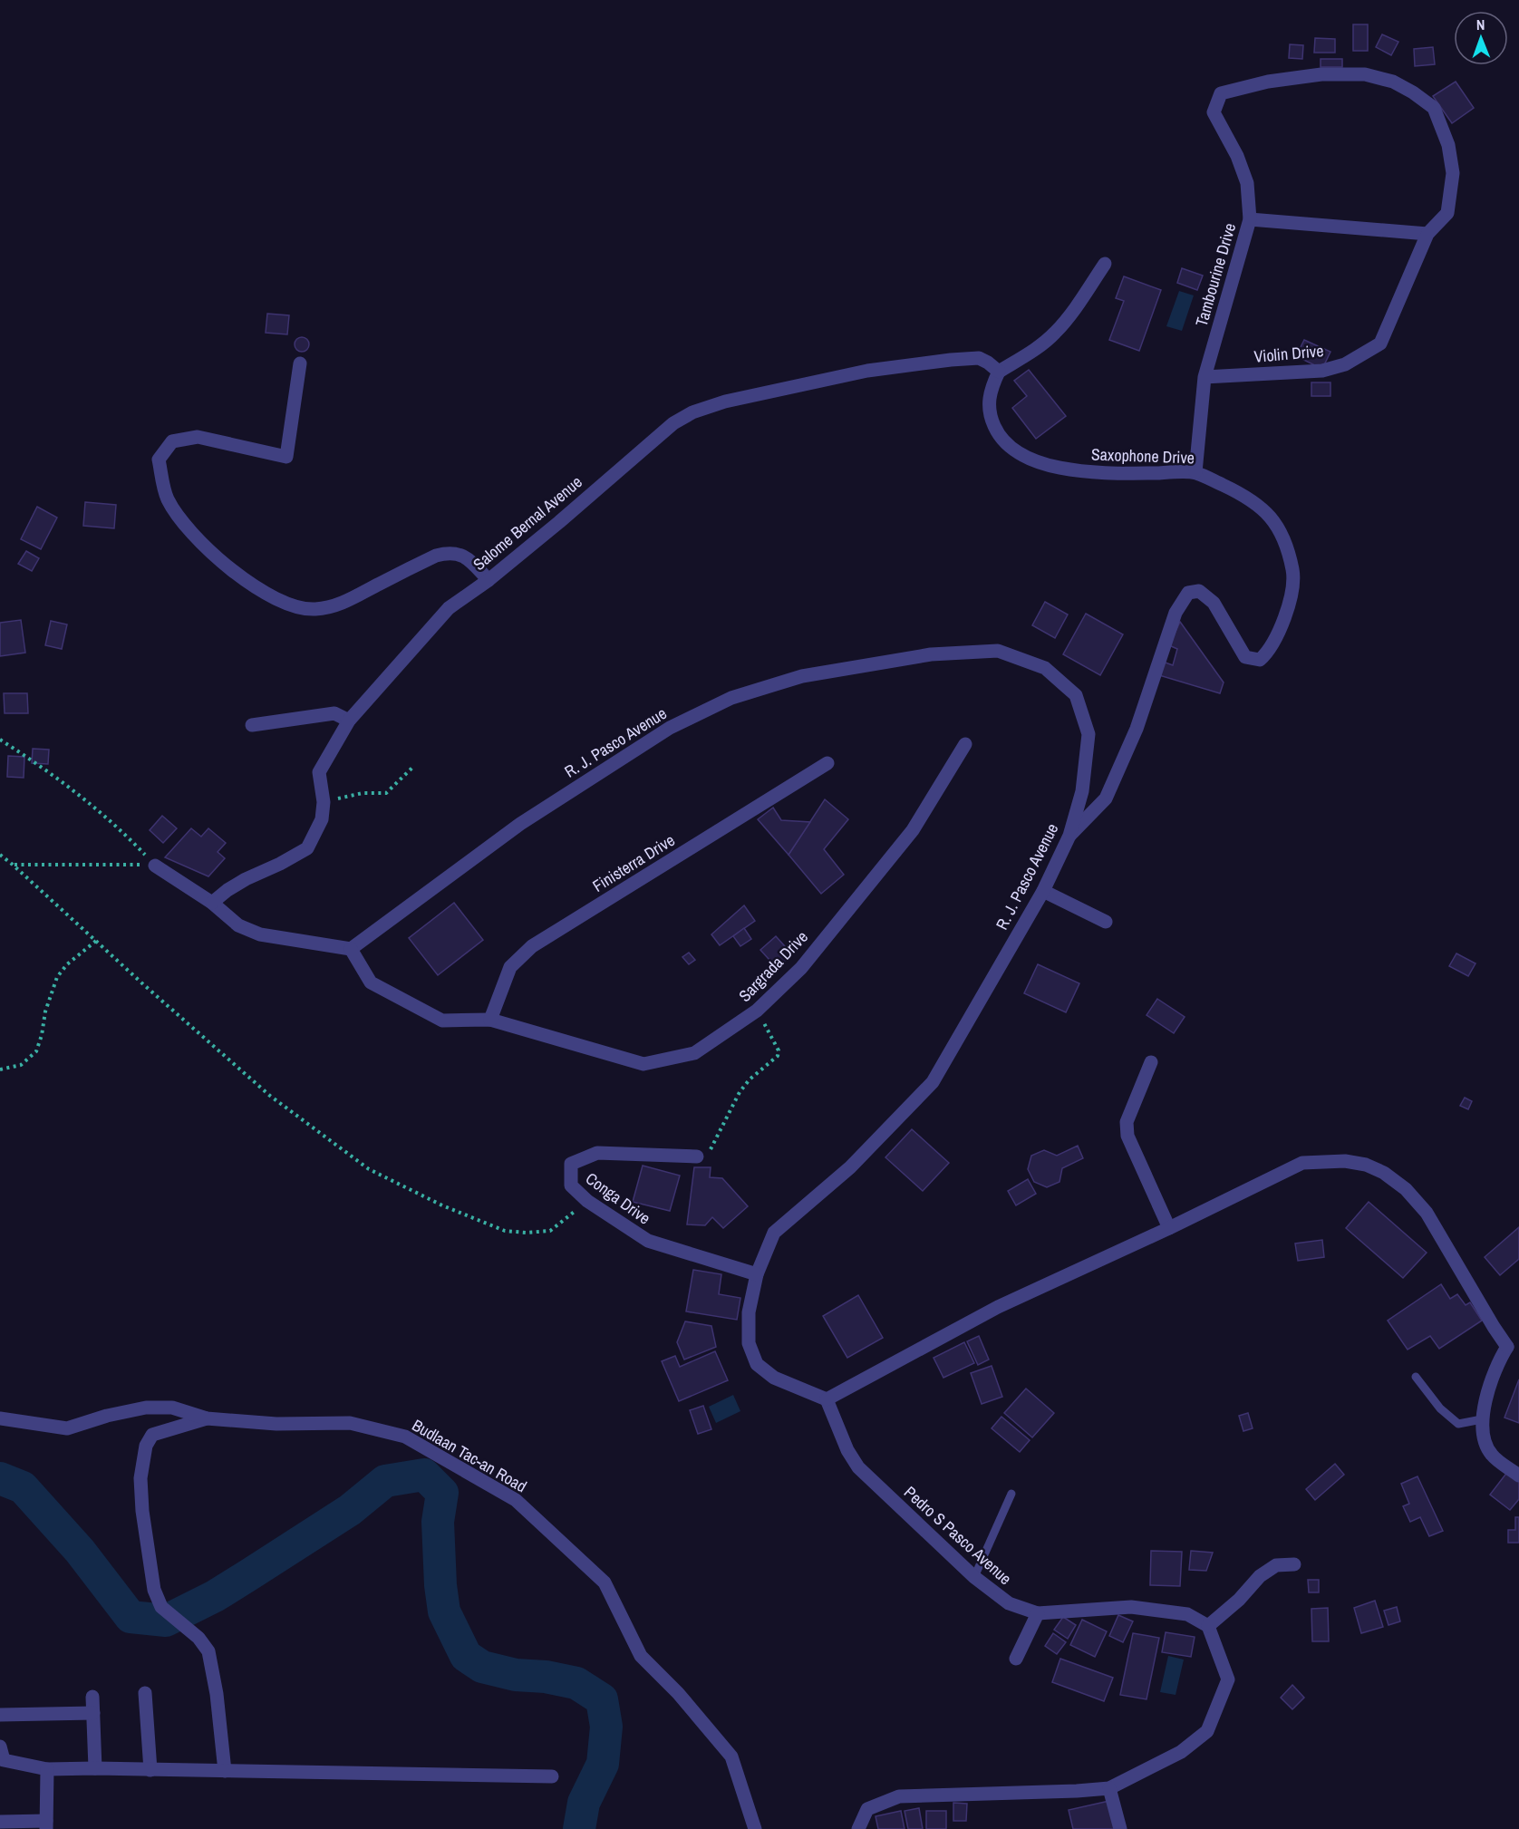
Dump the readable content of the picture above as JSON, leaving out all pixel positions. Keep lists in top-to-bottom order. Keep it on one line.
{"streets":{"street":["Tambourine Drive","Violin Drive","Saxophone Drive","Salome Bernal Avenue","R. J. Pasco Avenue","Finisterra Drive","Sargrada Drive","Conga Drive","Budlaan Tac-an Road","Pedro S Pasco Avenue"]},"crossings":[["Tambourine Drive","Violin Drive"],["Tambourine Drive","Saxophone Drive"],["Saxophone Drive","Salome Bernal Avenue"],["Saxophone Drive","R. J. Pasco Avenue"],["R. J. Pasco Avenue","Sargrada Drive"],["R. J. Pasco Avenue","Conga Drive"],["R. J. Pasco Avenue","Pedro S Pasco Avenue"],["Finisterra Drive","Sargrada Drive"]],"north":"top"}
